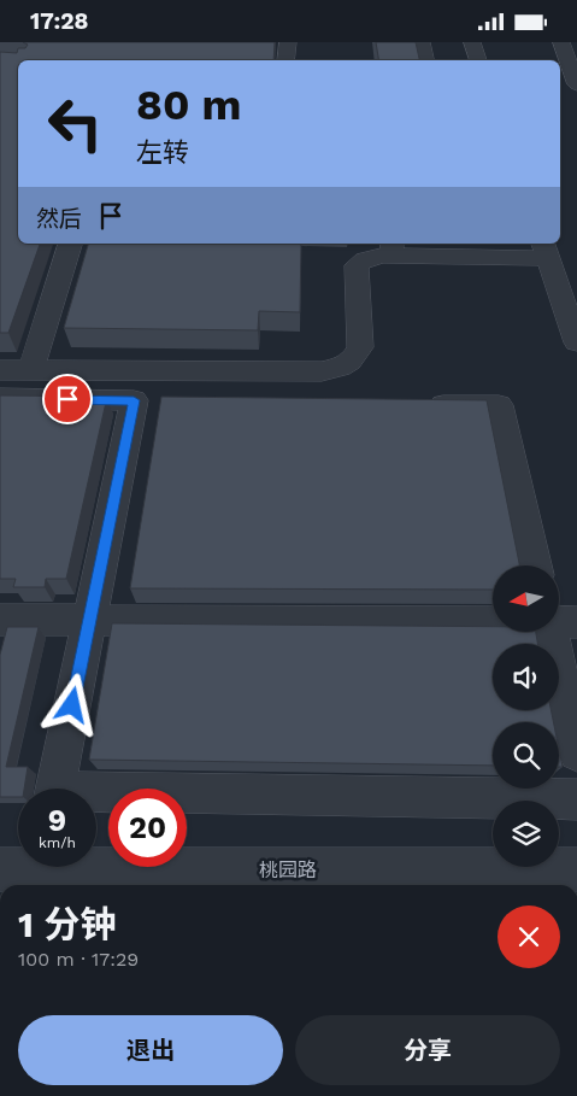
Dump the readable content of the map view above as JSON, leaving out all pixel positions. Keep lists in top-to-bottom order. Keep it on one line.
{"streets":{"street":["桃园路"]},"north":"left","page":{"status":"17:28","turn":["80 m","左转"],"then":"然后","speed":"9 km/h","limit":"20","heading":["1 分钟","100 m · 17:29"],"buttons":["退出","分享"]}}
